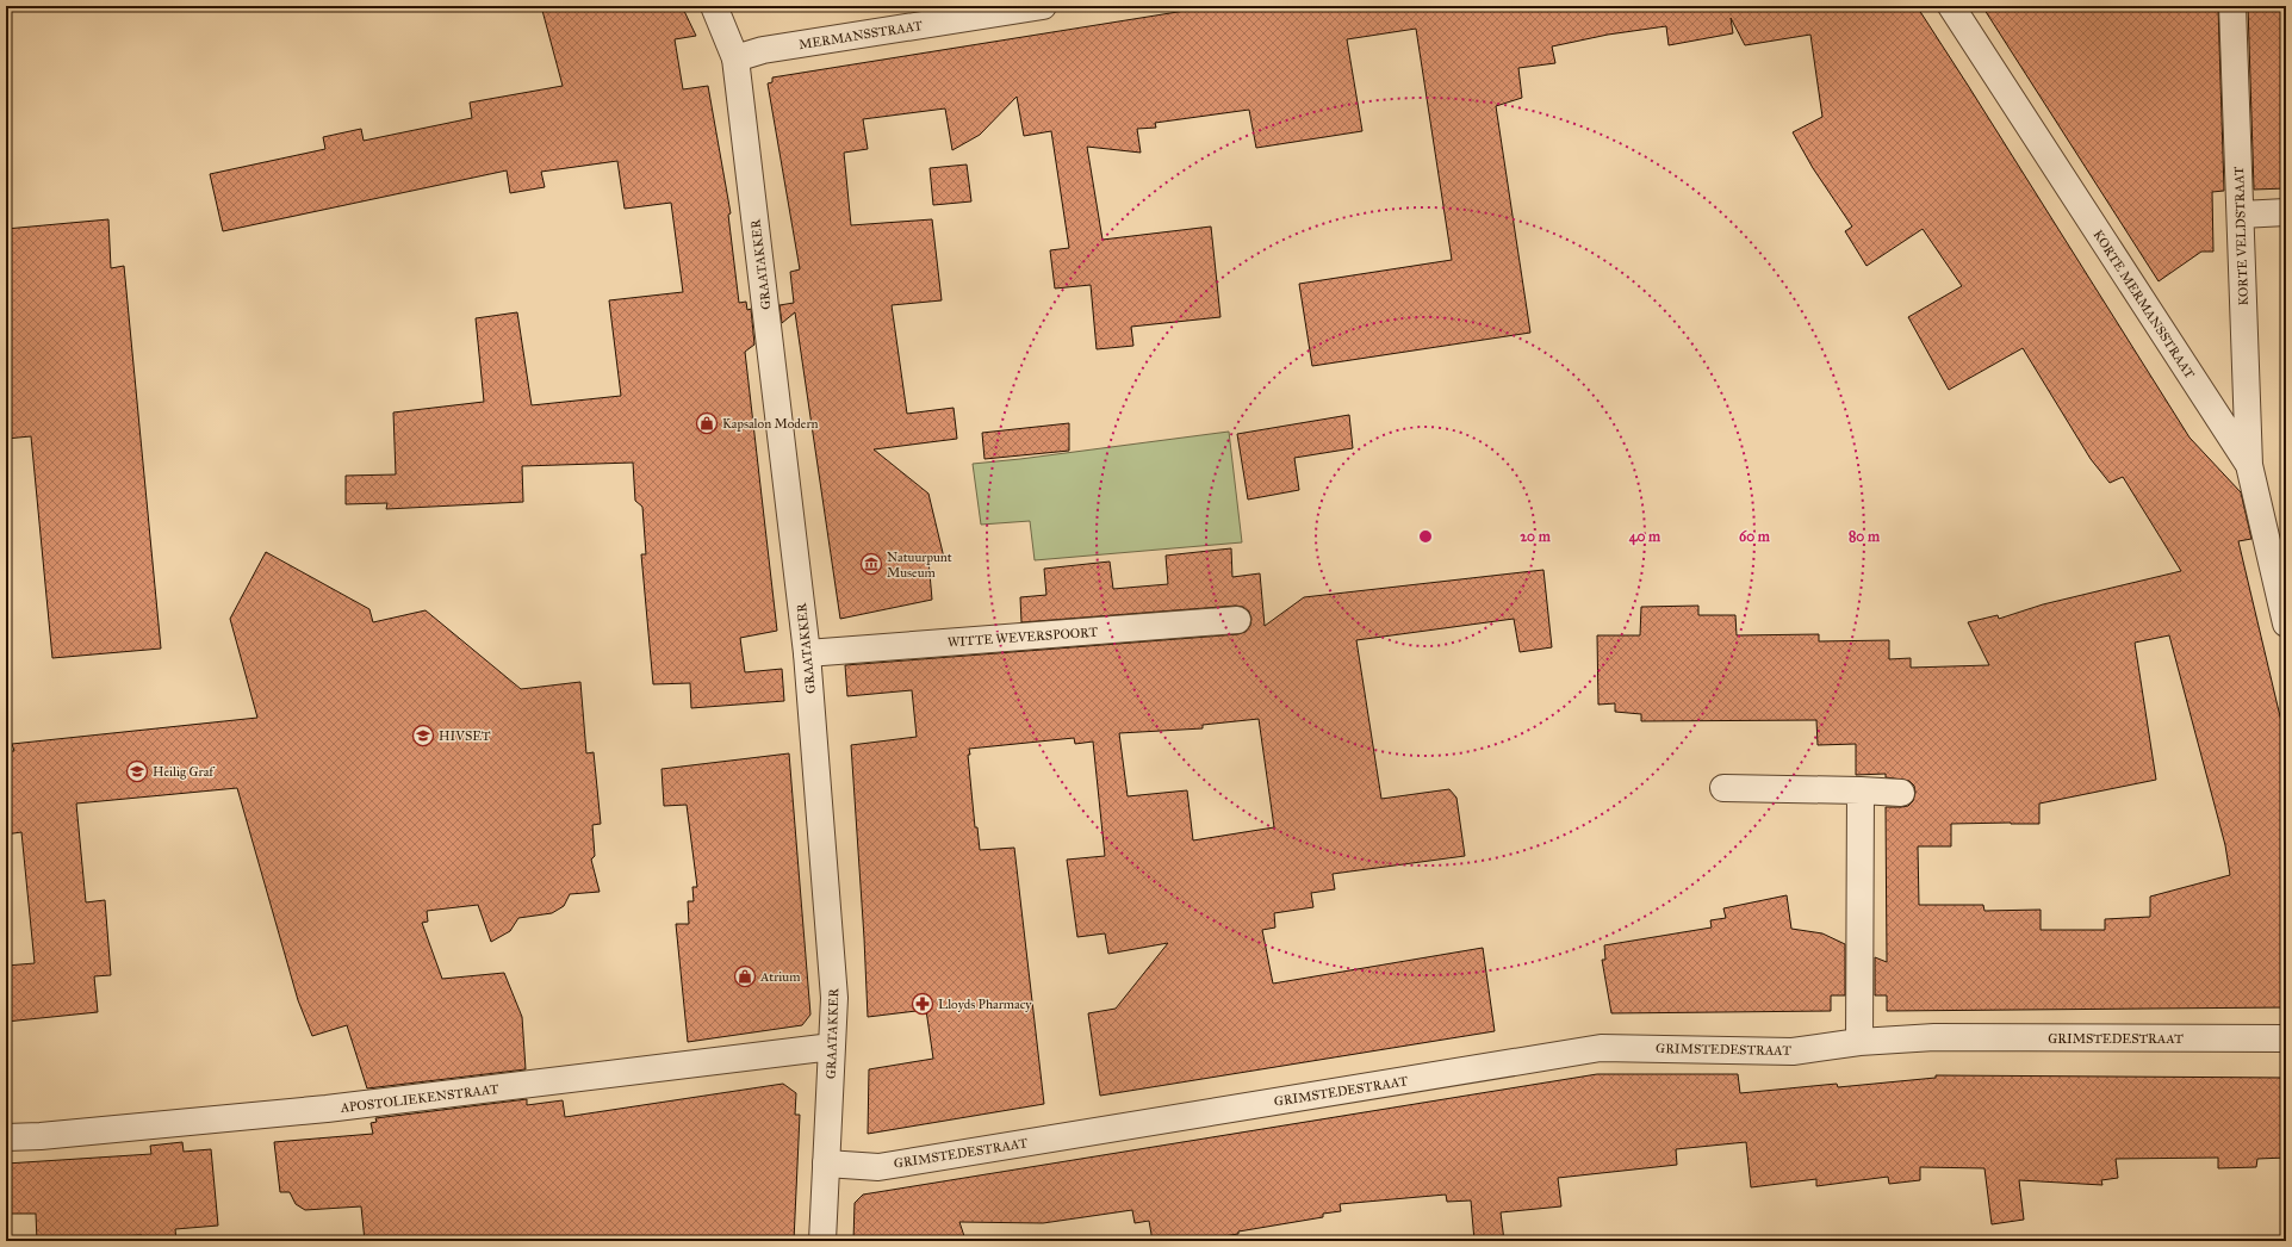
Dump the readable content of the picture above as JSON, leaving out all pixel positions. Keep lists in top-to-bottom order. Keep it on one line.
{"streets":{"street":["MERMANSSTRAAT","KORTE VELDSTRAAT","GRAATAKKER","KORTE MERMANSSTRAAT","WITTE WEVERSPOORT","GRIMSTEDESTRAAT","APOSTOLIEKENSTRAAT"]},"crossings":[["MERMANSSTRAAT","GRAATAKKER"],["KORTE VELDSTRAAT","KORTE MERMANSSTRAAT"],["GRAATAKKER","WITTE WEVERSPOORT"],["GRAATAKKER","GRIMSTEDESTRAAT"],["GRAATAKKER","APOSTOLIEKENSTRAAT"]],"places":{"shop":["Kapsalon Modern","Atrium"],"museum":["Natuurpunt Museum"],"school or university":["HIVSET","Heilig Graf"],"pharmacy":["Lloyds Pharmacy"]},"rings":["20 m","40 m","60 m","80 m"]}
